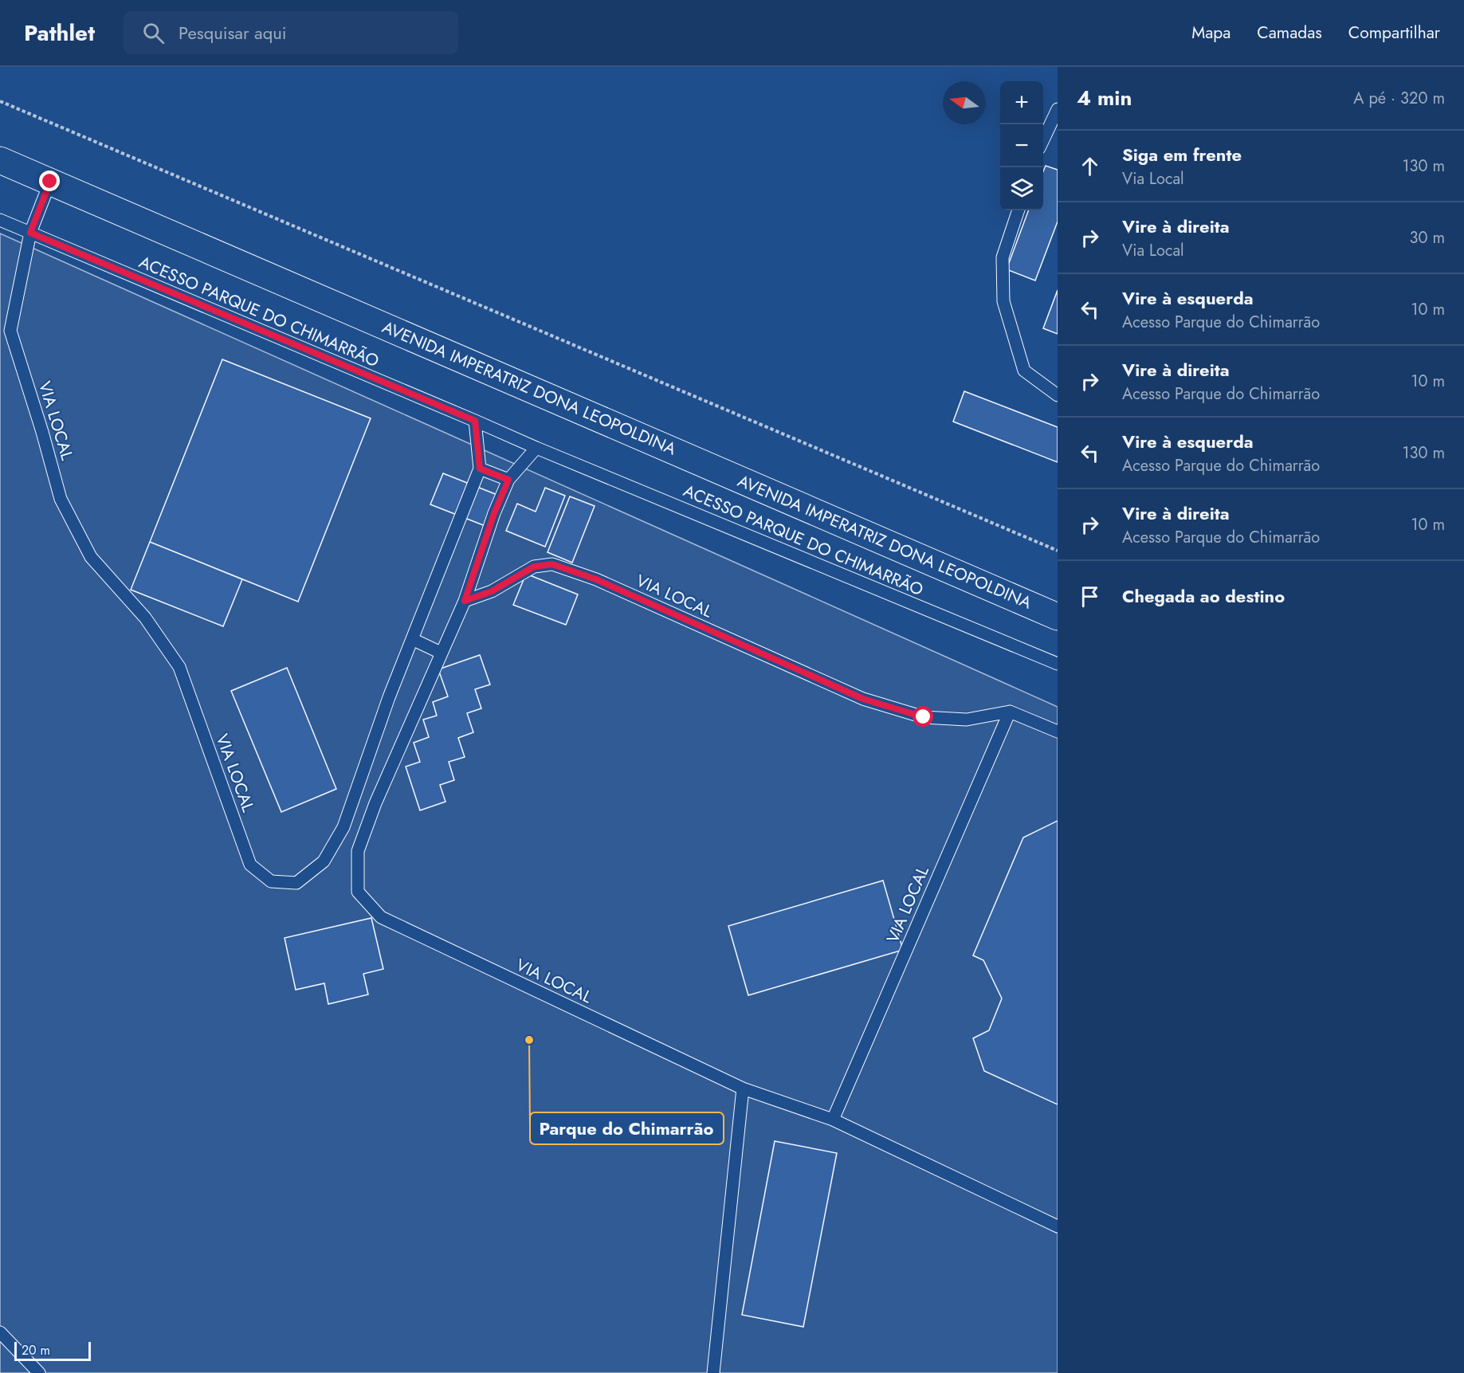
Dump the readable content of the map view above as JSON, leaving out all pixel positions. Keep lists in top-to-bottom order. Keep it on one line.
{"streets":{"main road":["AVENIDA IMPERATRIZ DONA LEOPOLDINA"],"lane":["ACESSO PARQUE DO CHIMARRÃO","VIA LOCAL"]},"crossings":[["ACESSO PARQUE DO CHIMARRÃO","VIA LOCAL"]],"places":["Parque do Chimarrão"],"scale_bar":"20 m","north":"left","page":{"header":"Pathlet","search":"Pesquisar aqui","nav":["Mapa","Camadas","Compartilhar"],"heading":["4 min","A pé · 320 m"],"map_buttons":["+","−"],"list":[["Siga em frente","Via Local","130 m"],["Vire à direita","Via Local","30 m"],["Vire à esquerda","Acesso Parque do Chimarrão","10 m"],["Vire à direita","Acesso Parque do Chimarrão","10 m"],["Vire à esquerda","Acesso Parque do Chimarrão","130 m"],["Vire à direita","Acesso Parque do Chimarrão","10 m"],"Chegada ao destino"],"scale":"20 m"}}
